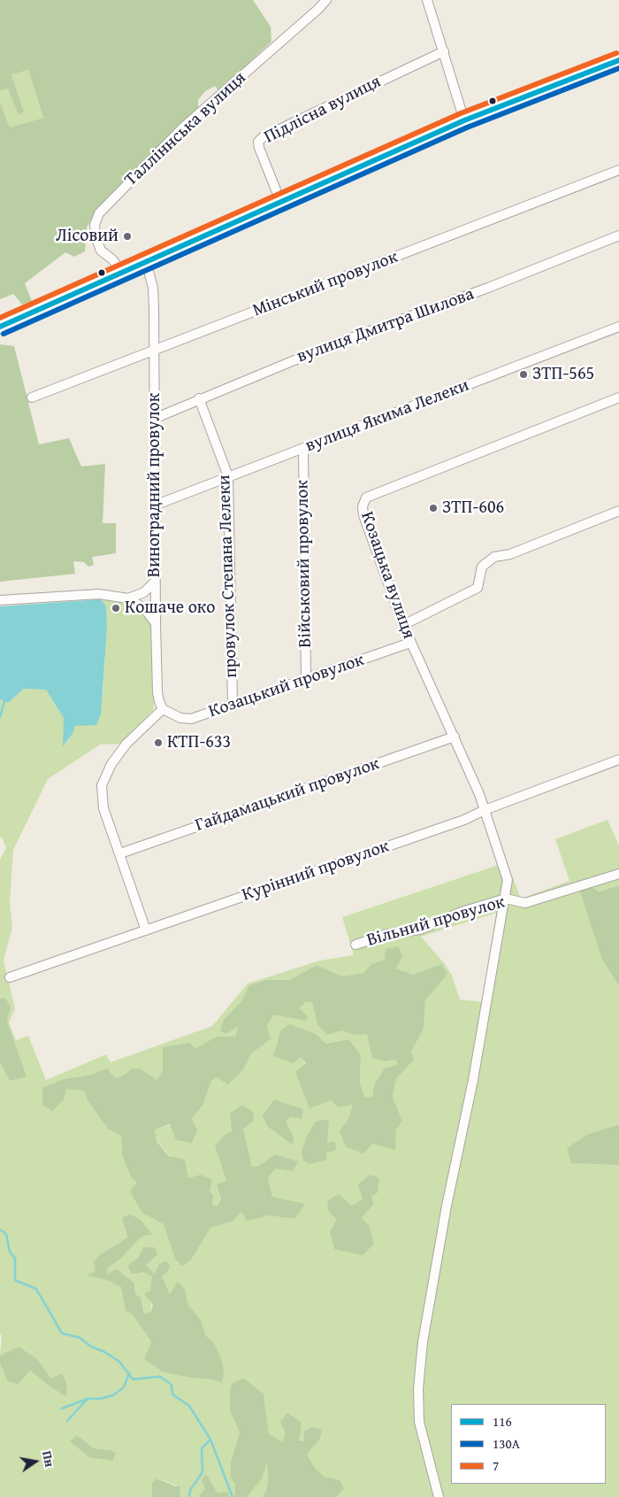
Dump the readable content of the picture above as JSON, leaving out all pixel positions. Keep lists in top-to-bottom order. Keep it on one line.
{"streets":{"street":["Підлісна вулиця","Талліннська вулиця","Мінський провулок","вулиця Дмитра Шилова","вулиця Якима Лелеки","Виноградний провулок","Військовий провулок","Козацька вулиця","провулок Степана Лелеки","Козацький провулок","Гайдамацький провулок","Курінний провулок","Вільний провулок"]},"crossings":[["Мінський провулок","Виноградний провулок"],["вулиця Дмитра Шилова","Виноградний провулок"],["вулиця Дмитра Шилова","провулок Степана Лелеки"],["вулиця Якима Лелеки","Виноградний провулок"],["вулиця Якима Лелеки","Військовий провулок"],["вулиця Якима Лелеки","провулок Степана Лелеки"],["Виноградний провулок","Козацький провулок"],["Військовий провулок","Козацький провулок"],["Козацька вулиця","Козацький провулок"],["Козацька вулиця","Гайдамацький провулок"],["Козацька вулиця","Курінний провулок"],["Козацька вулиця","Вільний провулок"],["провулок Степана Лелеки","Козацький провулок"]],"places":["Лісовий","ЗТП-565","ЗТП-606","Кошаче око","КТП-633"],"lines":["transit line 7","transit line 116","transit line 130А"],"legend":["116","130А","7"],"north":"right"}
